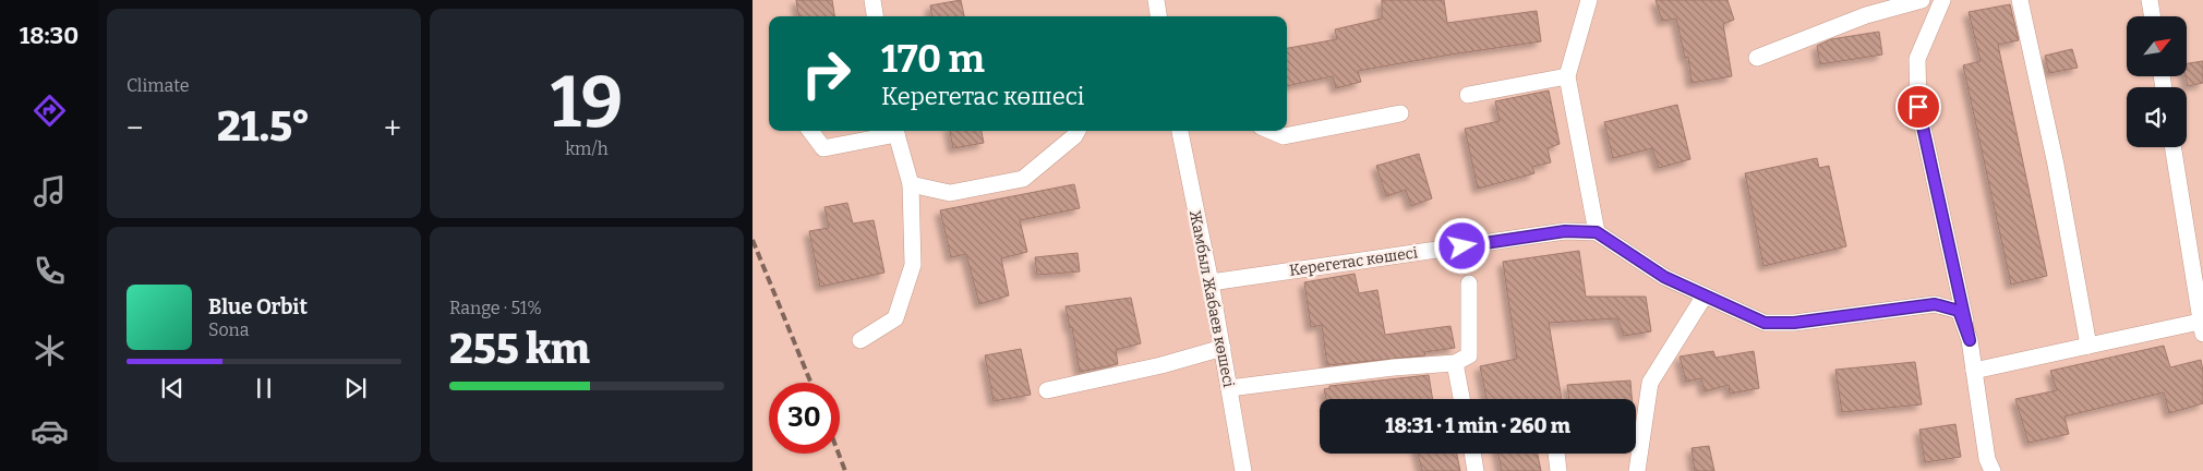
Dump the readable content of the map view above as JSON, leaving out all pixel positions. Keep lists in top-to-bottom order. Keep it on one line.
{"streets":{"street":["Керегетас көшесі","Жамбыл Жабаев көшесі"]},"crossings":[["Керегетас көшесі","Жамбыл Жабаев көшесі"]],"north":"top right","page":{"tabs":"18:30","tile":["Climate",["19","km/h"],["Range · 51%","255 km"]],"turn":["170 m","Керегетас көшесі"],"heat":["−","21.5°","+"],"song":["Blue Orbit","Sona"],"limit":"30","trip":"18:31 · 1 min · 260 m"}}
